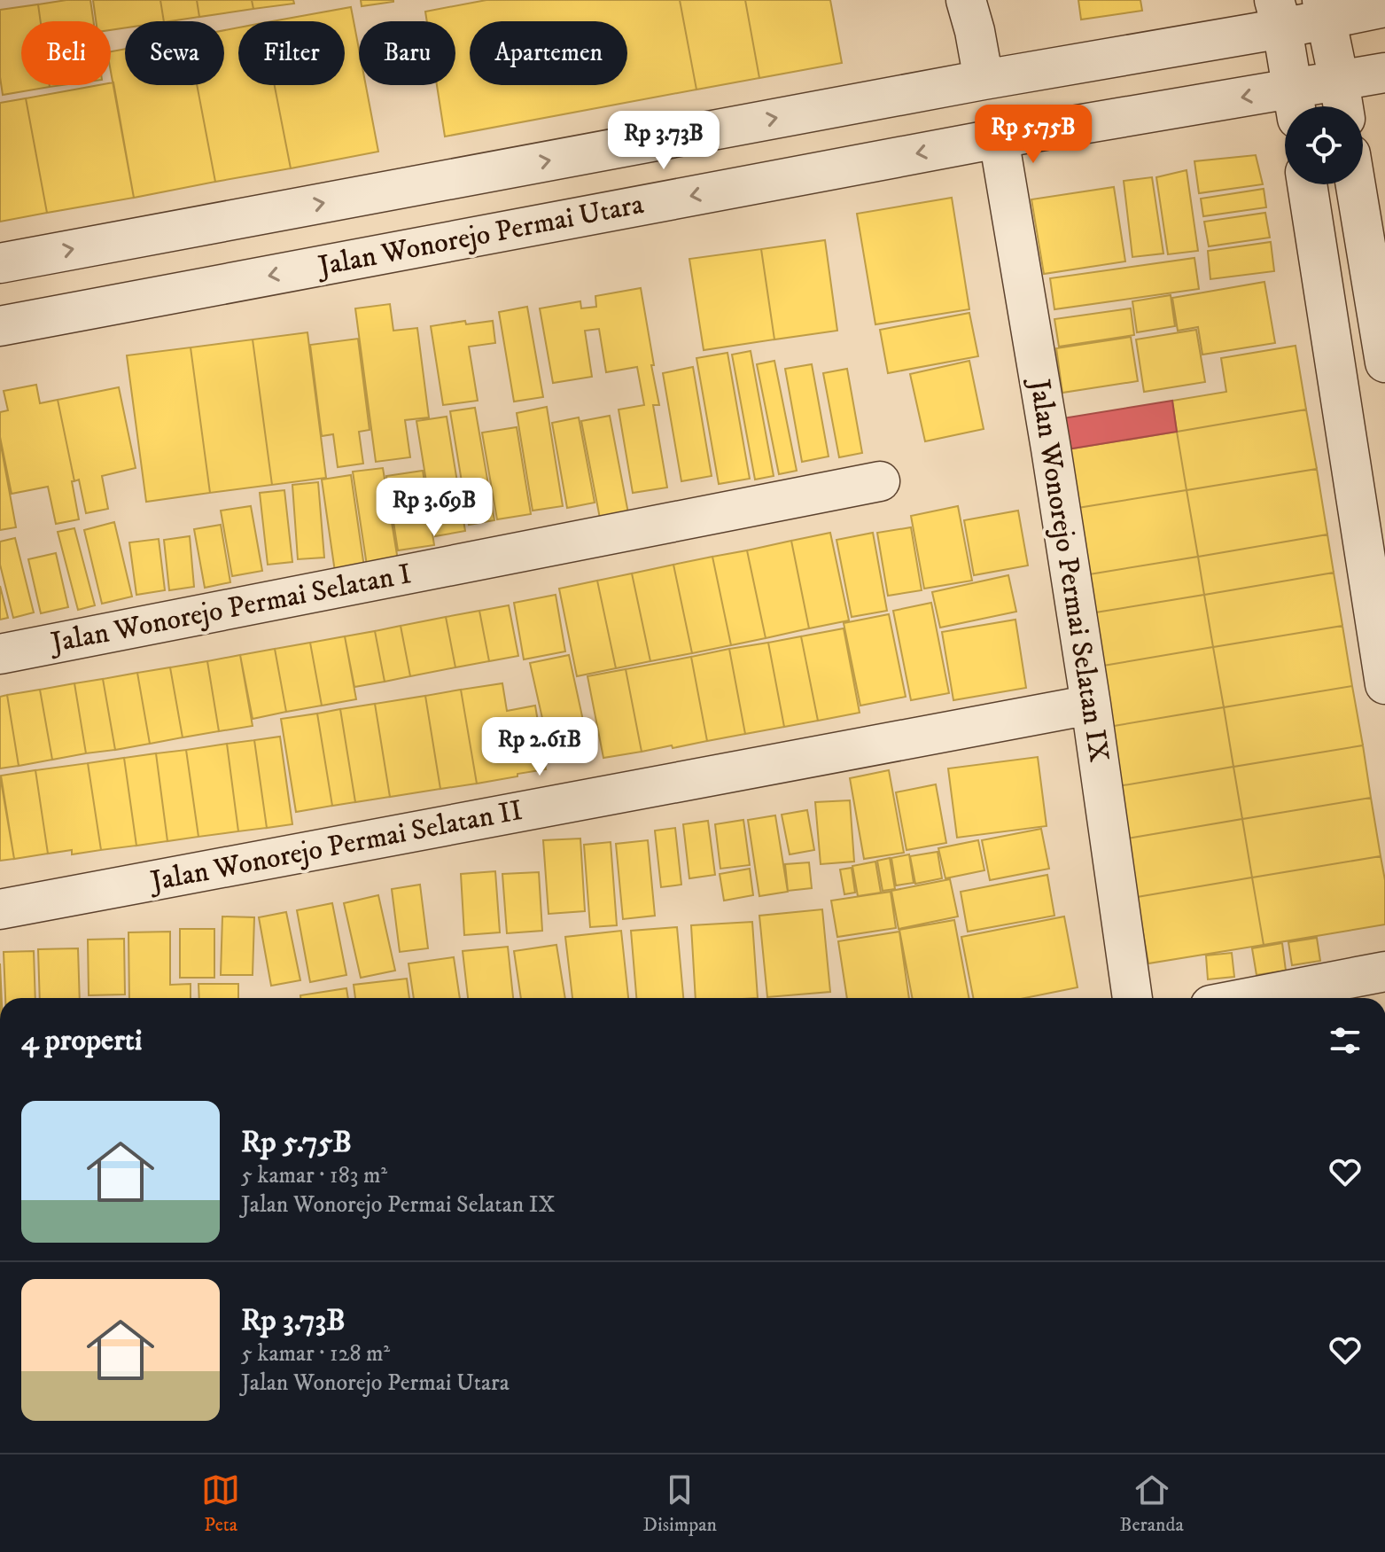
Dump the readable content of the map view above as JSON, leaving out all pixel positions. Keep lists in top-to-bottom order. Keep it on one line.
{"streets":{"street":["Jalan Wonorejo Permai Utara","Jalan Wonorejo Permai Selatan IX","Jalan Wonorejo Permai Selatan I","Jalan Wonorejo Permai Selatan II"]},"crossings":[["Jalan Wonorejo Permai Utara","Jalan Wonorejo Permai Selatan IX"],["Jalan Wonorejo Permai Selatan IX","Jalan Wonorejo Permai Selatan II"]],"page":{"chip":["Beli","Sewa","Filter","Baru","Apartemen"],"price":["Rp 5.75B","Rp 3.73B","Rp 3.69B","Rp 2.61B"],"heading":"4 properti","list":[{"name":"Rp 5.75B","note":"5 kamar · 183 m² · Jalan Wonorejo Permai Selatan IX"},{"name":"Rp 3.73B","note":"5 kamar · 128 m² · Jalan Wonorejo Permai Utara"}],"tabs":["Peta","Disimpan","Beranda"]}}
